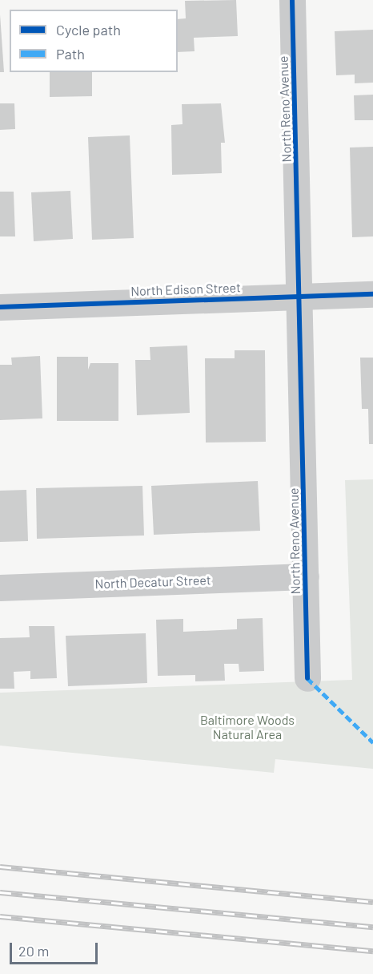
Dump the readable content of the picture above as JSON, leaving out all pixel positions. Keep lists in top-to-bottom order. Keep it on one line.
{"streets":{"street":["North Reno Avenue","North Edison Street","North Decatur Street"]},"crossings":[["North Reno Avenue","North Edison Street"],["North Reno Avenue","North Decatur Street"]],"parks":["Baltimore Woods Natural Area"],"legend":["Cycle path","Path"],"scale_bar":"20 m"}
